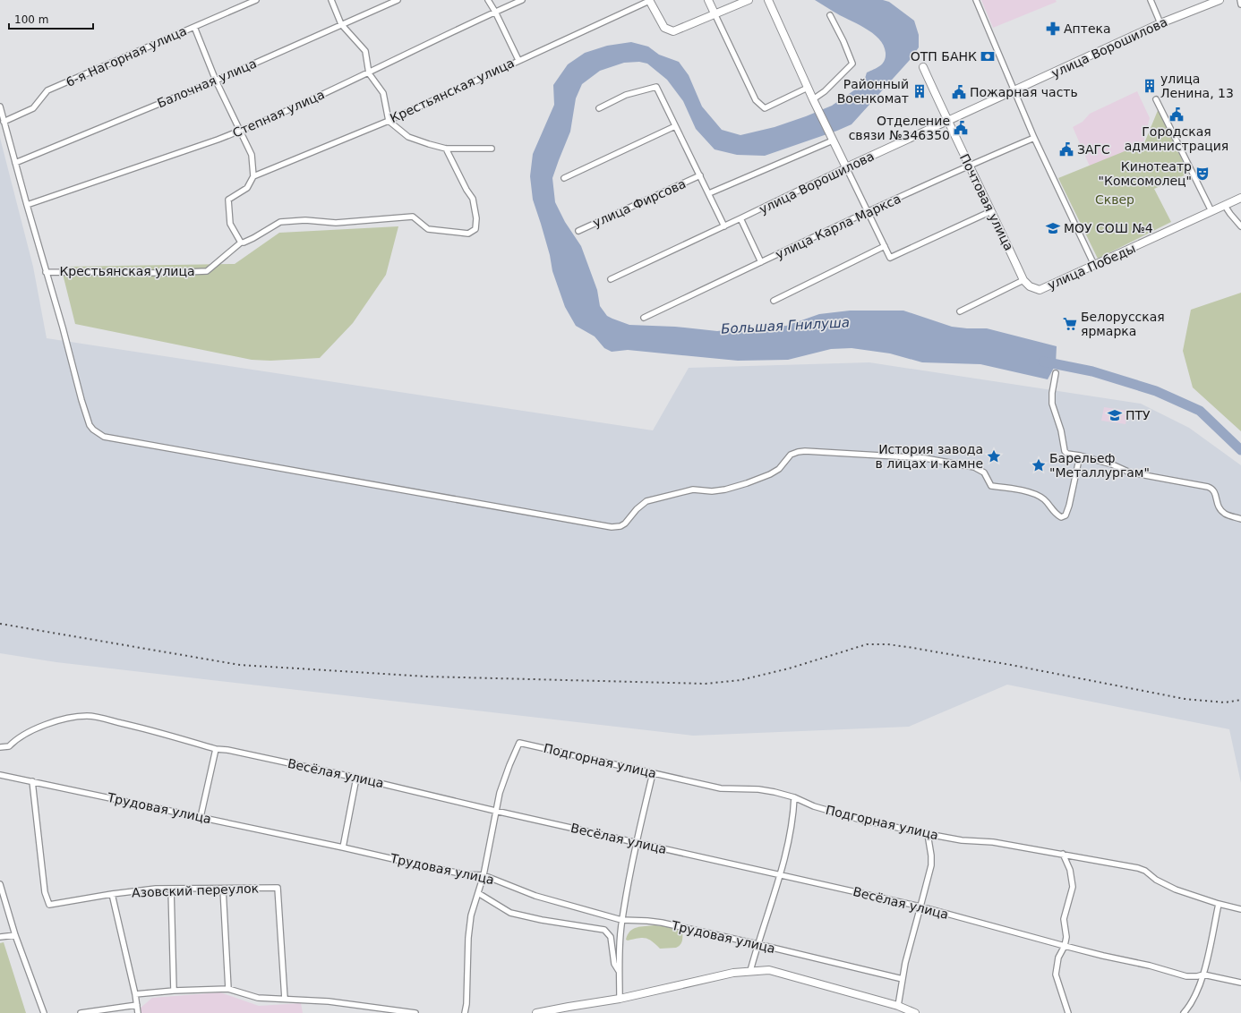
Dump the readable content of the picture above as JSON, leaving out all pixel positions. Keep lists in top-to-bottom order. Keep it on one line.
{"streets":{"main road":["улица Ворошилова","Почтовая улица","улица Победы"],"street":["6-я Нагорная улица","Балочная улица","Крестьянская улица","Степная улица","улица Фирсова","улица Карла Маркса","Подгорная улица","Весёлая улица","Трудовая улица","Азовский переулок"]},"crossings":[["улица Ворошилова","Почтовая улица"],["Почтовая улица","улица Карла Маркса"],["Почтовая улица","улица Победы"],["Подгорная улица","Весёлая улица"],["Трудовая улица","Азовский переулок"]],"water":["Большая Гнилуша"],"parks":["Сквер"],"places":{"pharmacy":["Аптека"],"bank":["ОТП БАНК"],"building":["улица Ленина, 13","Районный Военкомат"],"public building":["Пожарная часть","Городская администрация","Отделение связи №346350","ЗАГС"],"theatre":["Кинотеатр \"Комсомолец\""],"school or university":["МОУ СОШ №4","ПТУ"],"supermarket":["Белорусская ярмарка"],"place":["История завода в лицах и камне","Барельеф \"Металлургам\""]},"scale_bar":"100 m"}
